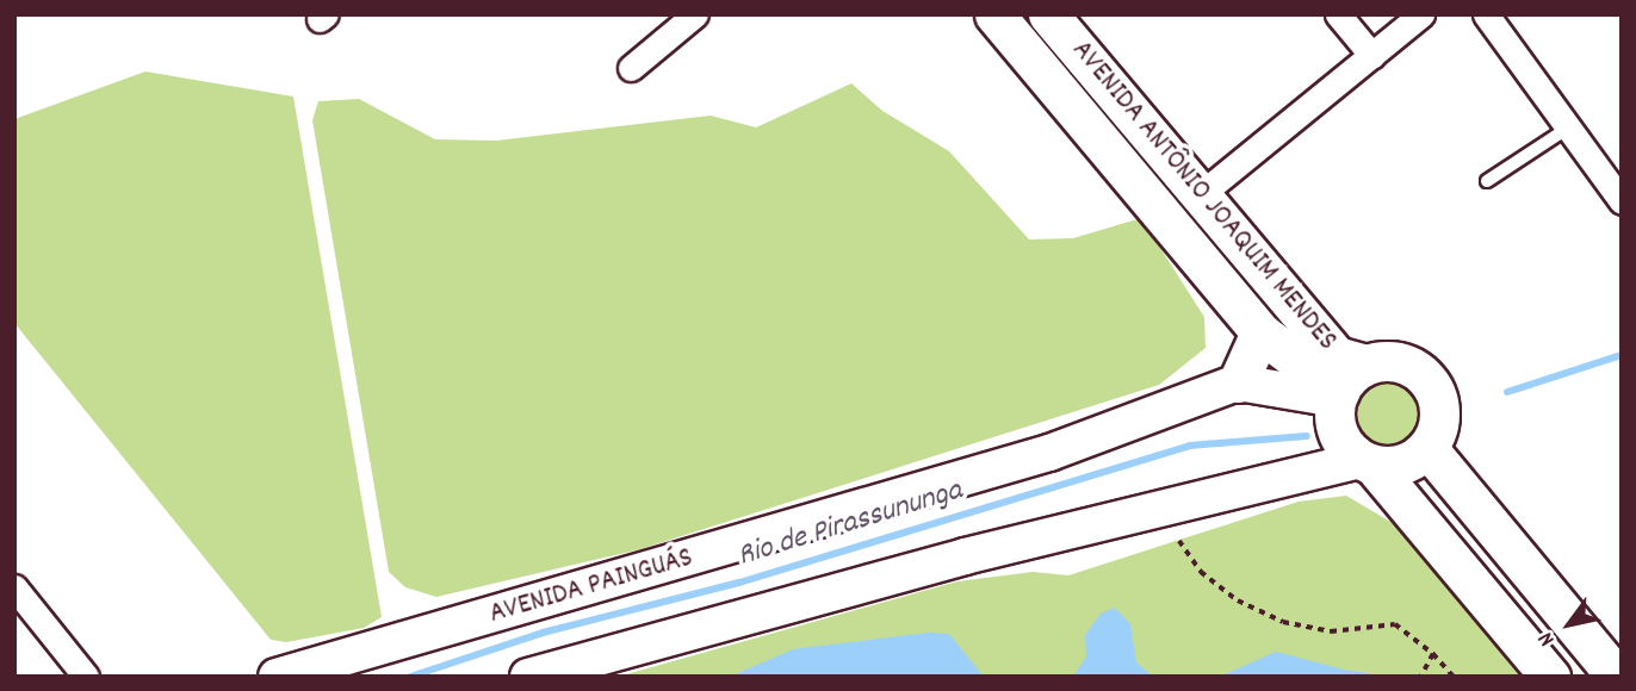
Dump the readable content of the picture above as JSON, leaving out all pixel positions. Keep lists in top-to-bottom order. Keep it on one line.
{"streets":{"main road":["AVENIDA ANTÔNIO JOAQUIM MENDES","AVENIDA PAINGUÁS"]},"water":["Rio de Pirassununga"],"north":"bottom left"}
